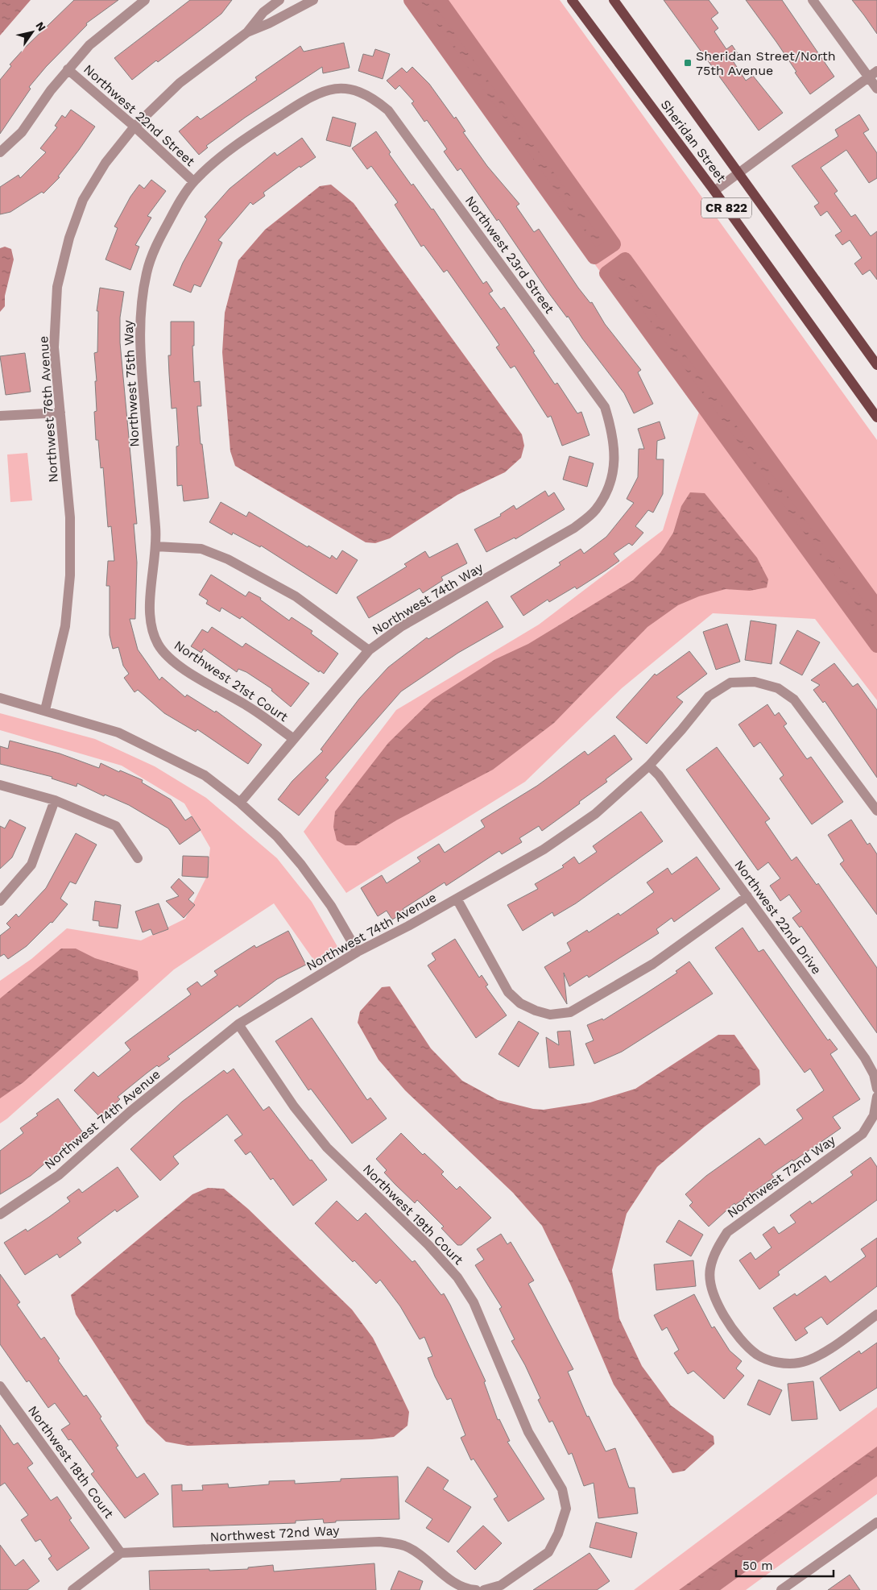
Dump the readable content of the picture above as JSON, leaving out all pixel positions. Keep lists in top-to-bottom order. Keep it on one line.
{"streets":{"main road":["Sheridan Street","CR 822"],"street":["Northwest 22nd Street","Northwest 23rd Street","Northwest 75th Way","Northwest 76th Avenue","Northwest 74th Way","Northwest 21st Court","Northwest 22nd Drive","Northwest 74th Avenue","Northwest 72nd Way","Northwest 19th Court","Northwest 18th Court"]},"crossings":[["Northwest 22nd Street","Northwest 75th Way"],["Northwest 22nd Street","Northwest 76th Avenue"],["Northwest 23rd Street","Northwest 75th Way"],["Northwest 23rd Street","Northwest 74th Way"],["Northwest 75th Way","Northwest 21st Court"],["Northwest 74th Way","Northwest 21st Court"],["Northwest 22nd Drive","Northwest 74th Avenue"],["Northwest 74th Avenue","Northwest 19th Court"],["Northwest 72nd Way","Northwest 18th Court"]],"places":{"transit":["Sheridan Street/North 75th Avenue"]},"scale_bar":"50 m","north":"top right"}
